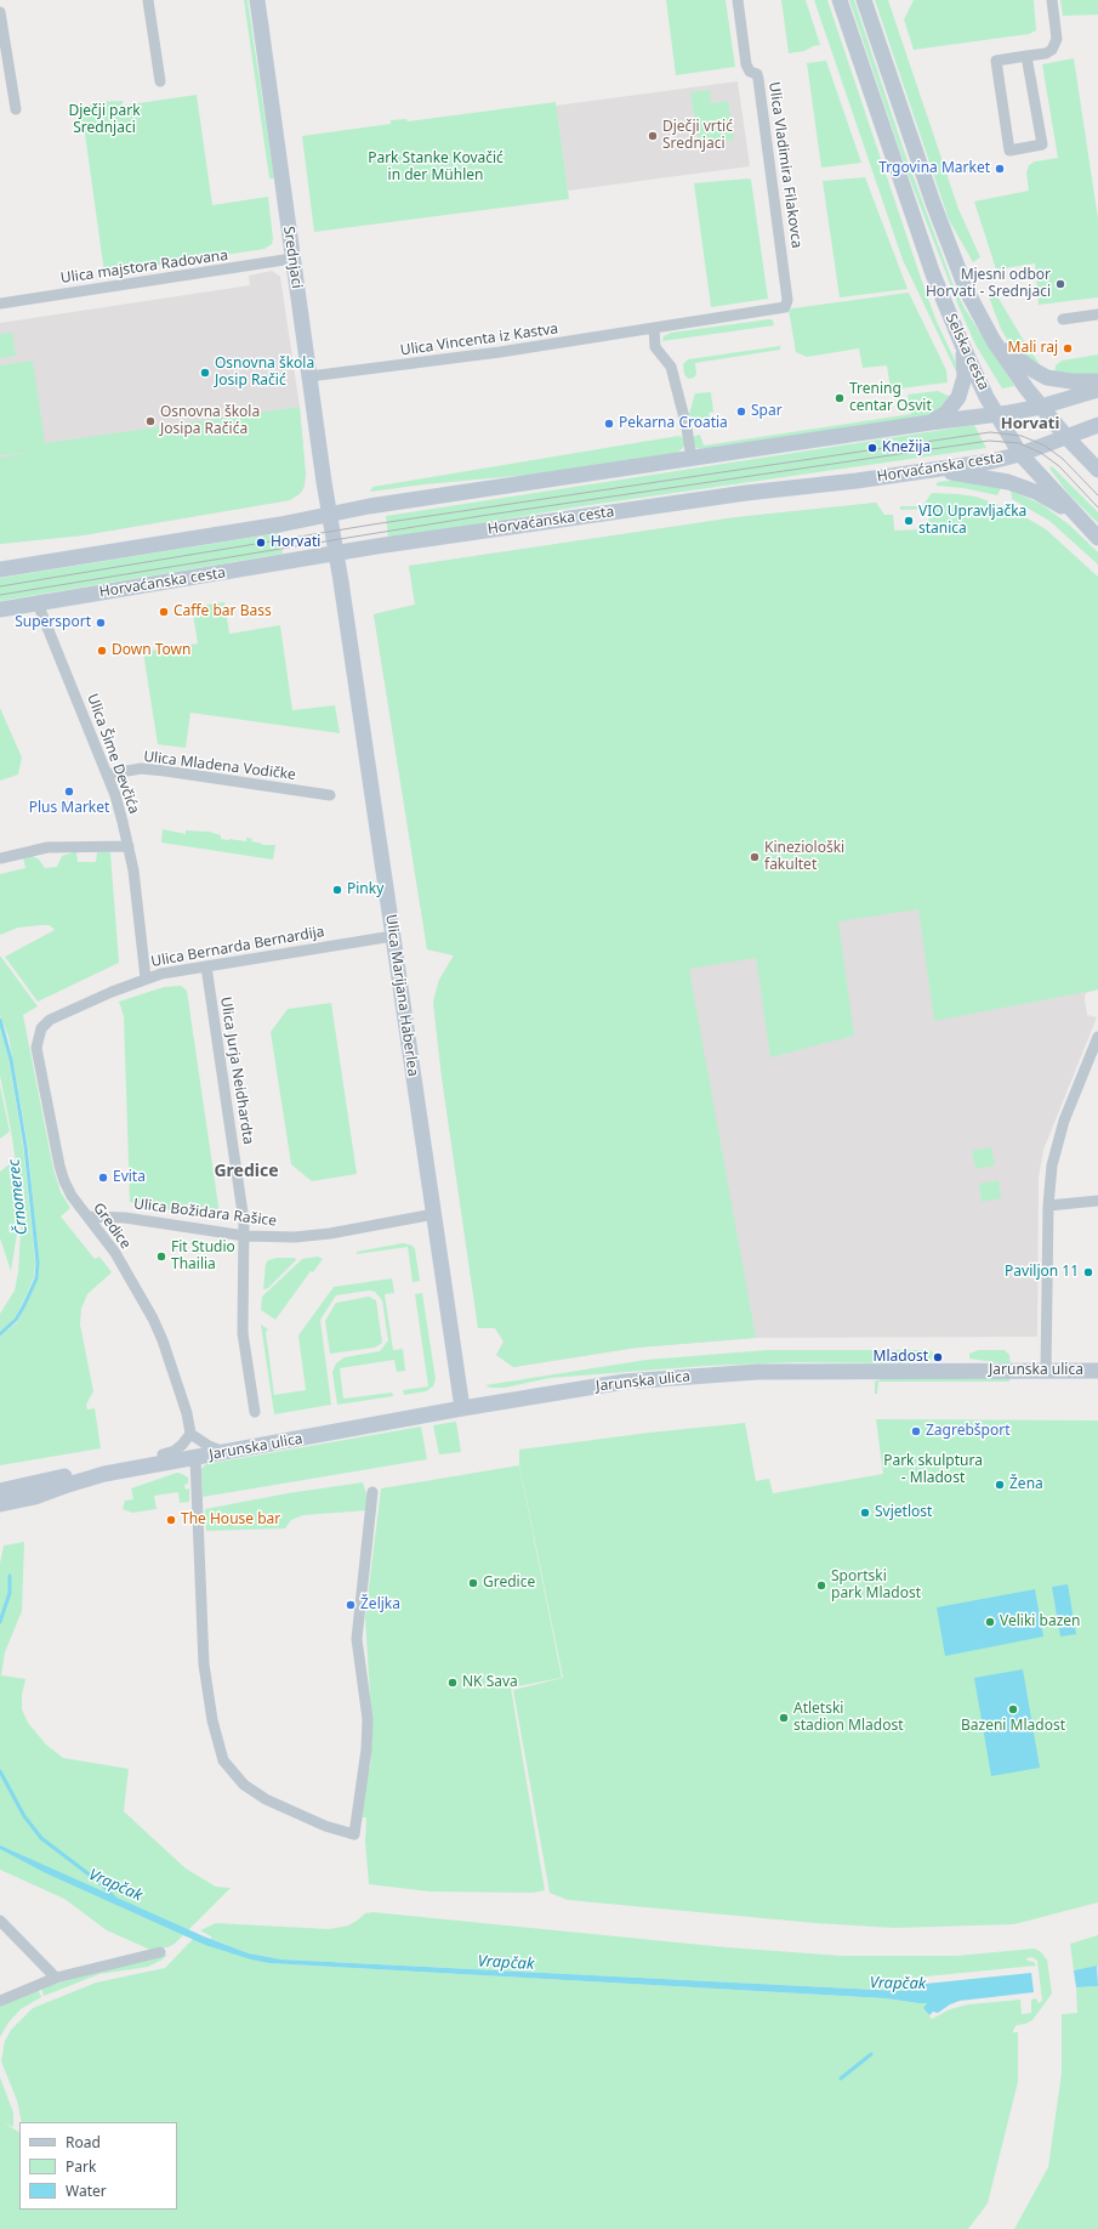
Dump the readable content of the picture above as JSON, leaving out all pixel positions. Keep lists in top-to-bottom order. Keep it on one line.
{"streets":{"street":["Ulica Vladimira Filakovca","Srednjaci","Ulica majstora Radovana","Ulica Vincenta iz Kastva","Selska cesta","Horvaćanska cesta","Ulica Šime Devčića","Ulica Mladena Vodičke","Ulica Bernarda Bernardija","Ulica Marijana Haberlea","Ulica Jurja Neidhardta","Ulica Božidara Rašice","Gredice","Jarunska ulica"]},"crossings":[["Ulica Vladimira Filakovca","Ulica Vincenta iz Kastva"],["Srednjaci","Ulica majstora Radovana"],["Srednjaci","Ulica Vincenta iz Kastva"],["Srednjaci","Ulica Marijana Haberlea"],["Selska cesta","Horvaćanska cesta"],["Horvaćanska cesta","Ulica Šime Devčića"],["Horvaćanska cesta","Ulica Marijana Haberlea"],["Ulica Šime Devčića","Ulica Mladena Vodičke"],["Ulica Šime Devčića","Ulica Bernarda Bernardija"],["Ulica Bernarda Bernardija","Ulica Marijana Haberlea"],["Ulica Bernarda Bernardija","Ulica Jurja Neidhardta"],["Ulica Bernarda Bernardija","Gredice"],["Ulica Marijana Haberlea","Ulica Božidara Rašice"],["Ulica Marijana Haberlea","Jarunska ulica"],["Ulica Jurja Neidhardta","Ulica Božidara Rašice"],["Ulica Božidara Rašice","Gredice"]],"districts":["Horvati","Gredice"],"water":["Črnomerec","Vrapčak"],"parks":["Dječji park Srednjaci","Park Stanke Kovačić in der Mühlen","Park skulptura - Mladost"],"places":["Dječji vrtić Srednjaci","Trgovina Market","Mjesni odbor Horvati - Srednjaci","Mali raj","Osnovna škola Josip Račić","Trening centar Osvit","Spar","Osnovna škola Josipa Račića","Pekarna Croatia","Knežija","VIO Upravljačka stanica","Horvati","Caffe bar Bass","Supersport","Down Town","Plus Market","Kineziološki fakultet","Pinky","Evita","Fit Studio Thailia","Paviljon 11","Mladost","Zagrebšport","Žena","Svjetlost","The House bar","Gredice","Sportski park Mladost","Željka","Veliki bazen","NK Sava","Bazeni Mladost","Atletski stadion Mladost"],"legend":["Road","Park","Water"]}
